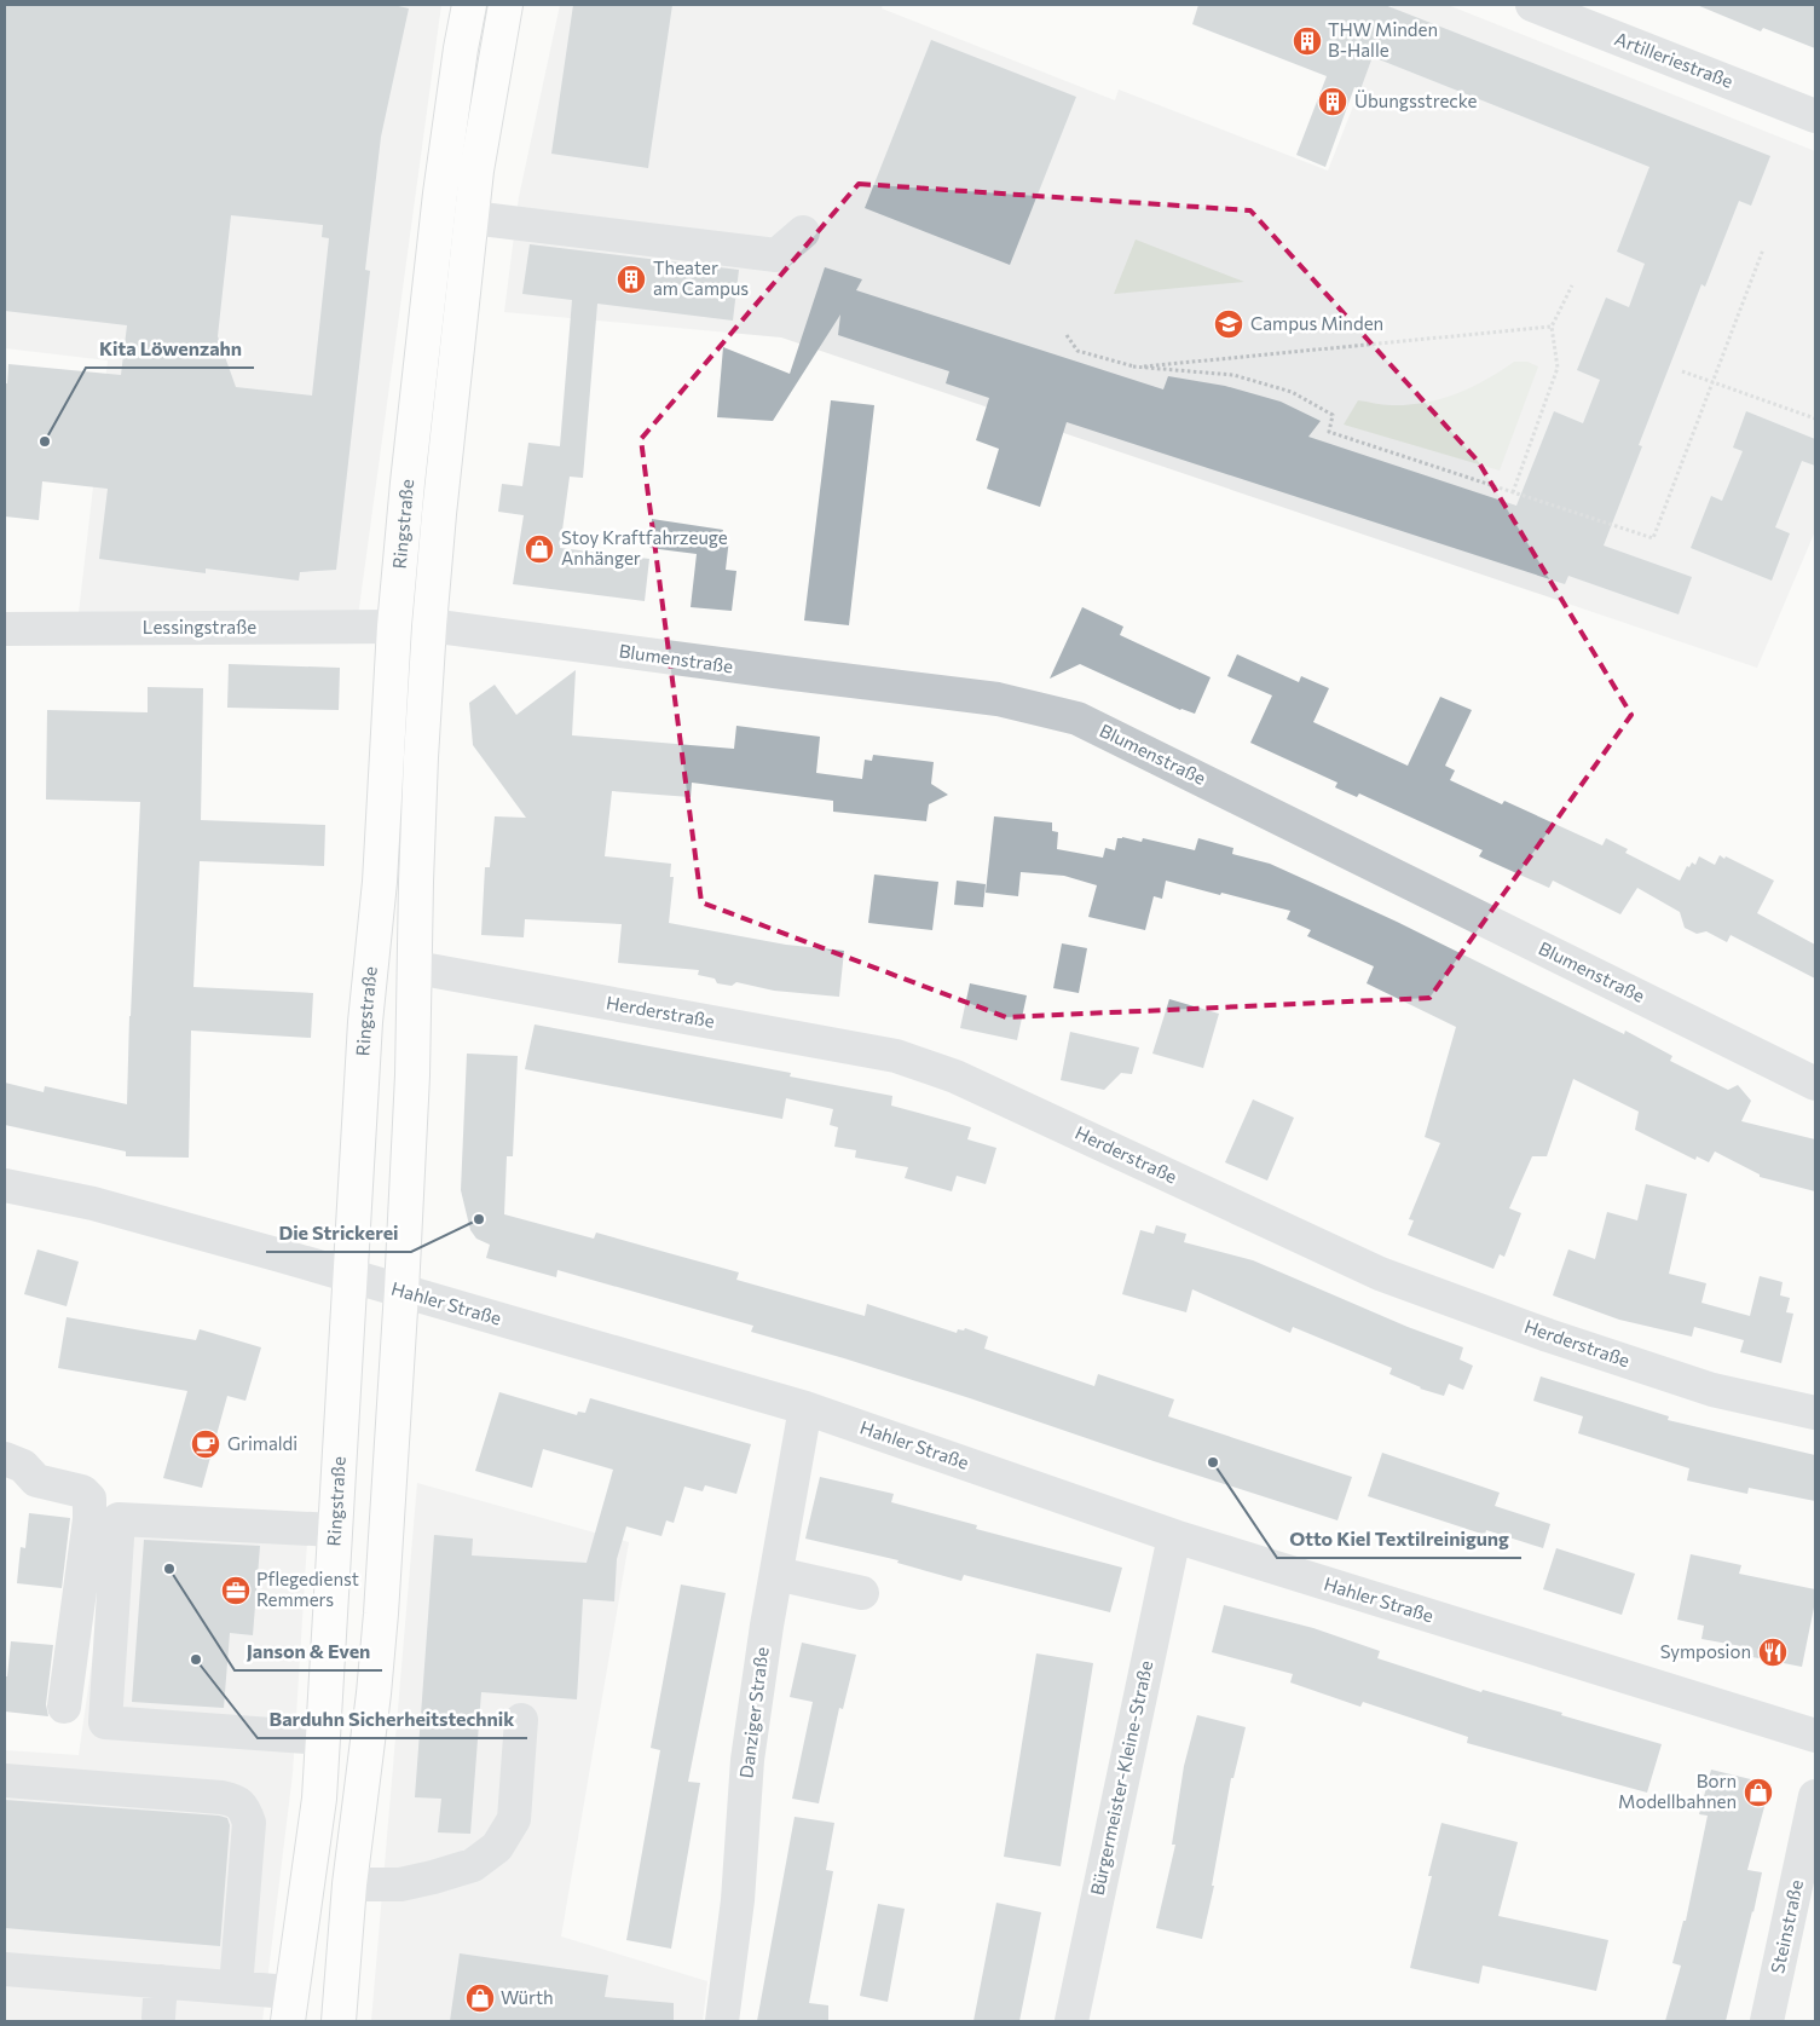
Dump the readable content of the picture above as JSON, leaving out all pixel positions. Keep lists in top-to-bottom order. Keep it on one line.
{"streets":{"main road":["Ringstraße"],"street":["Artilleriestraße","Lessingstraße","Blumenstraße","Herderstraße","Hahler Straße","Danziger Straße","Bürgermeister-Kleine-Straße","Steinstraße"]},"crossings":[["Ringstraße","Lessingstraße"],["Ringstraße","Blumenstraße"],["Ringstraße","Herderstraße"],["Ringstraße","Hahler Straße"],["Hahler Straße","Danziger Straße"],["Hahler Straße","Bürgermeister-Kleine-Straße"]],"places":{"building":["THW Minden B-Halle","Übungsstrecke","Theater am Campus"],"school or university":["Campus Minden"],"other":["Kita Löwenzahn","Die Strickerei","Otto Kiel Textilreinigung","Janson & Even","Barduhn Sicherheitstechnik"],"shop":["Stoy Kraftfahrzeuge Anhänger","Born Modellbahnen","Würth"],"cafe":["Grimaldi"],"office":["Pflegedienst Remmers"],"restaurant":["Symposion"]}}
